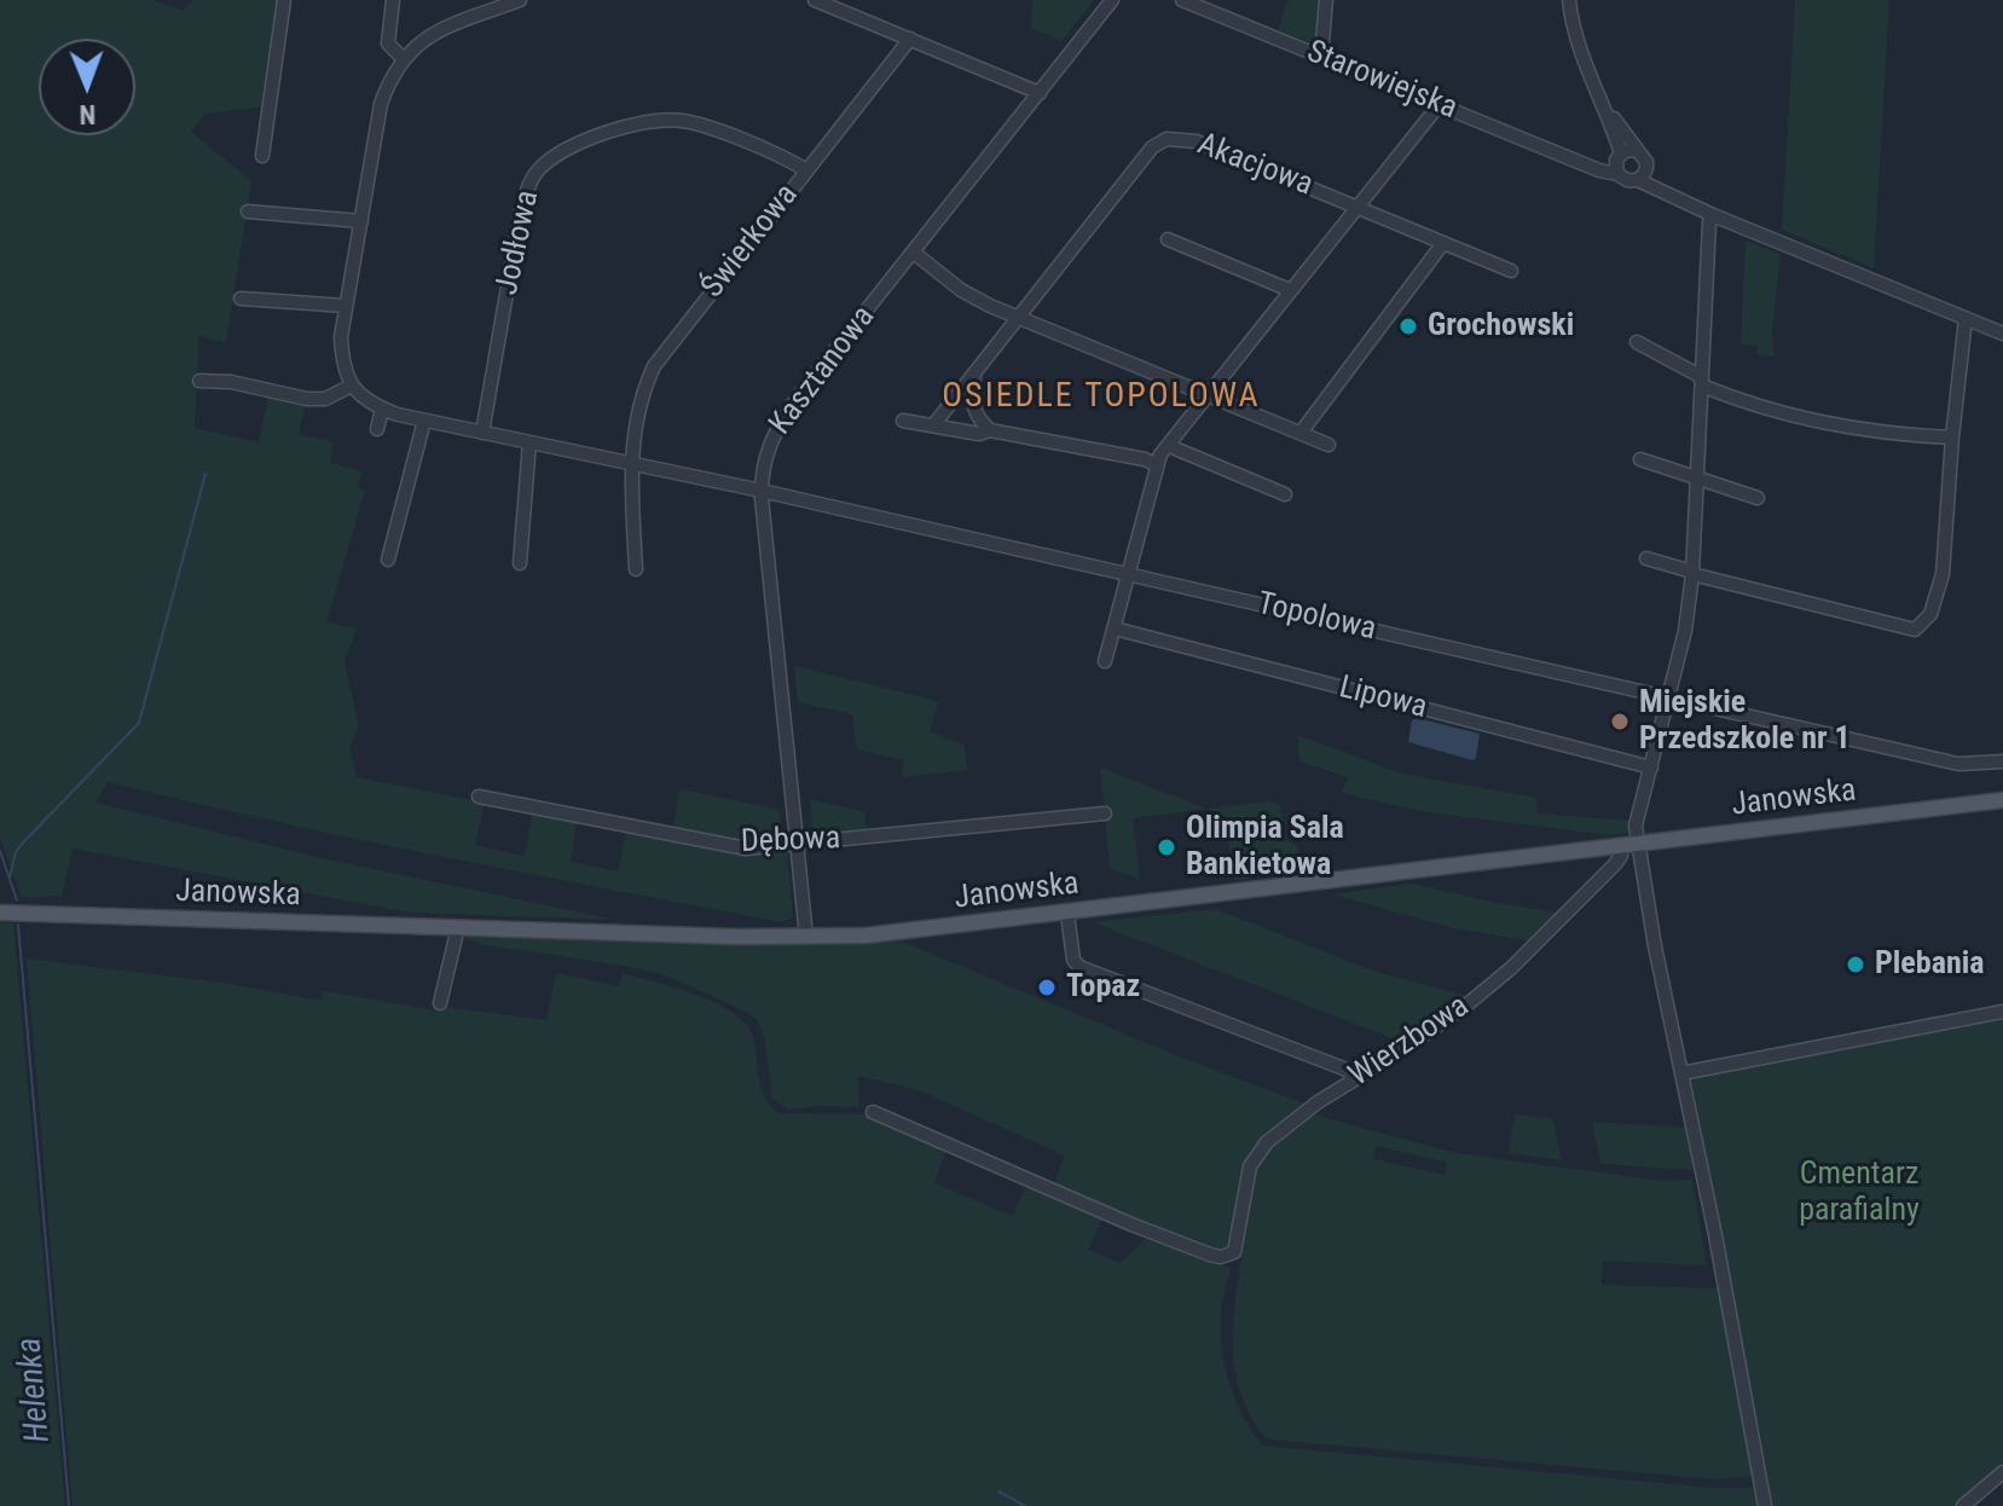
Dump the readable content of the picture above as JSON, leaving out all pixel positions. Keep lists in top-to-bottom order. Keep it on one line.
{"streets":{"main road":["Janowska"],"street":["Starowiejska","Akacjowa","Świerkowa","Jodłowa","Kasztanowa","Topolowa","Lipowa","Dębowa","Wierzbowa"]},"crossings":[["Świerkowa","Jodłowa"],["Świerkowa","Topolowa"],["Jodłowa","Topolowa"],["Kasztanowa","Topolowa"],["Kasztanowa","Janowska"],["Kasztanowa","Dębowa"],["Janowska","Wierzbowa"]],"districts":["OSIEDLE TOPOLOWA"],"water":["Helenka"],"parks":["Cmentarz parafialny"],"places":["Grochowski","Miejskie Przedszkole nr 1","Olimpia Sala Bankietowa","Plebania","Topaz"],"north":"bottom"}
